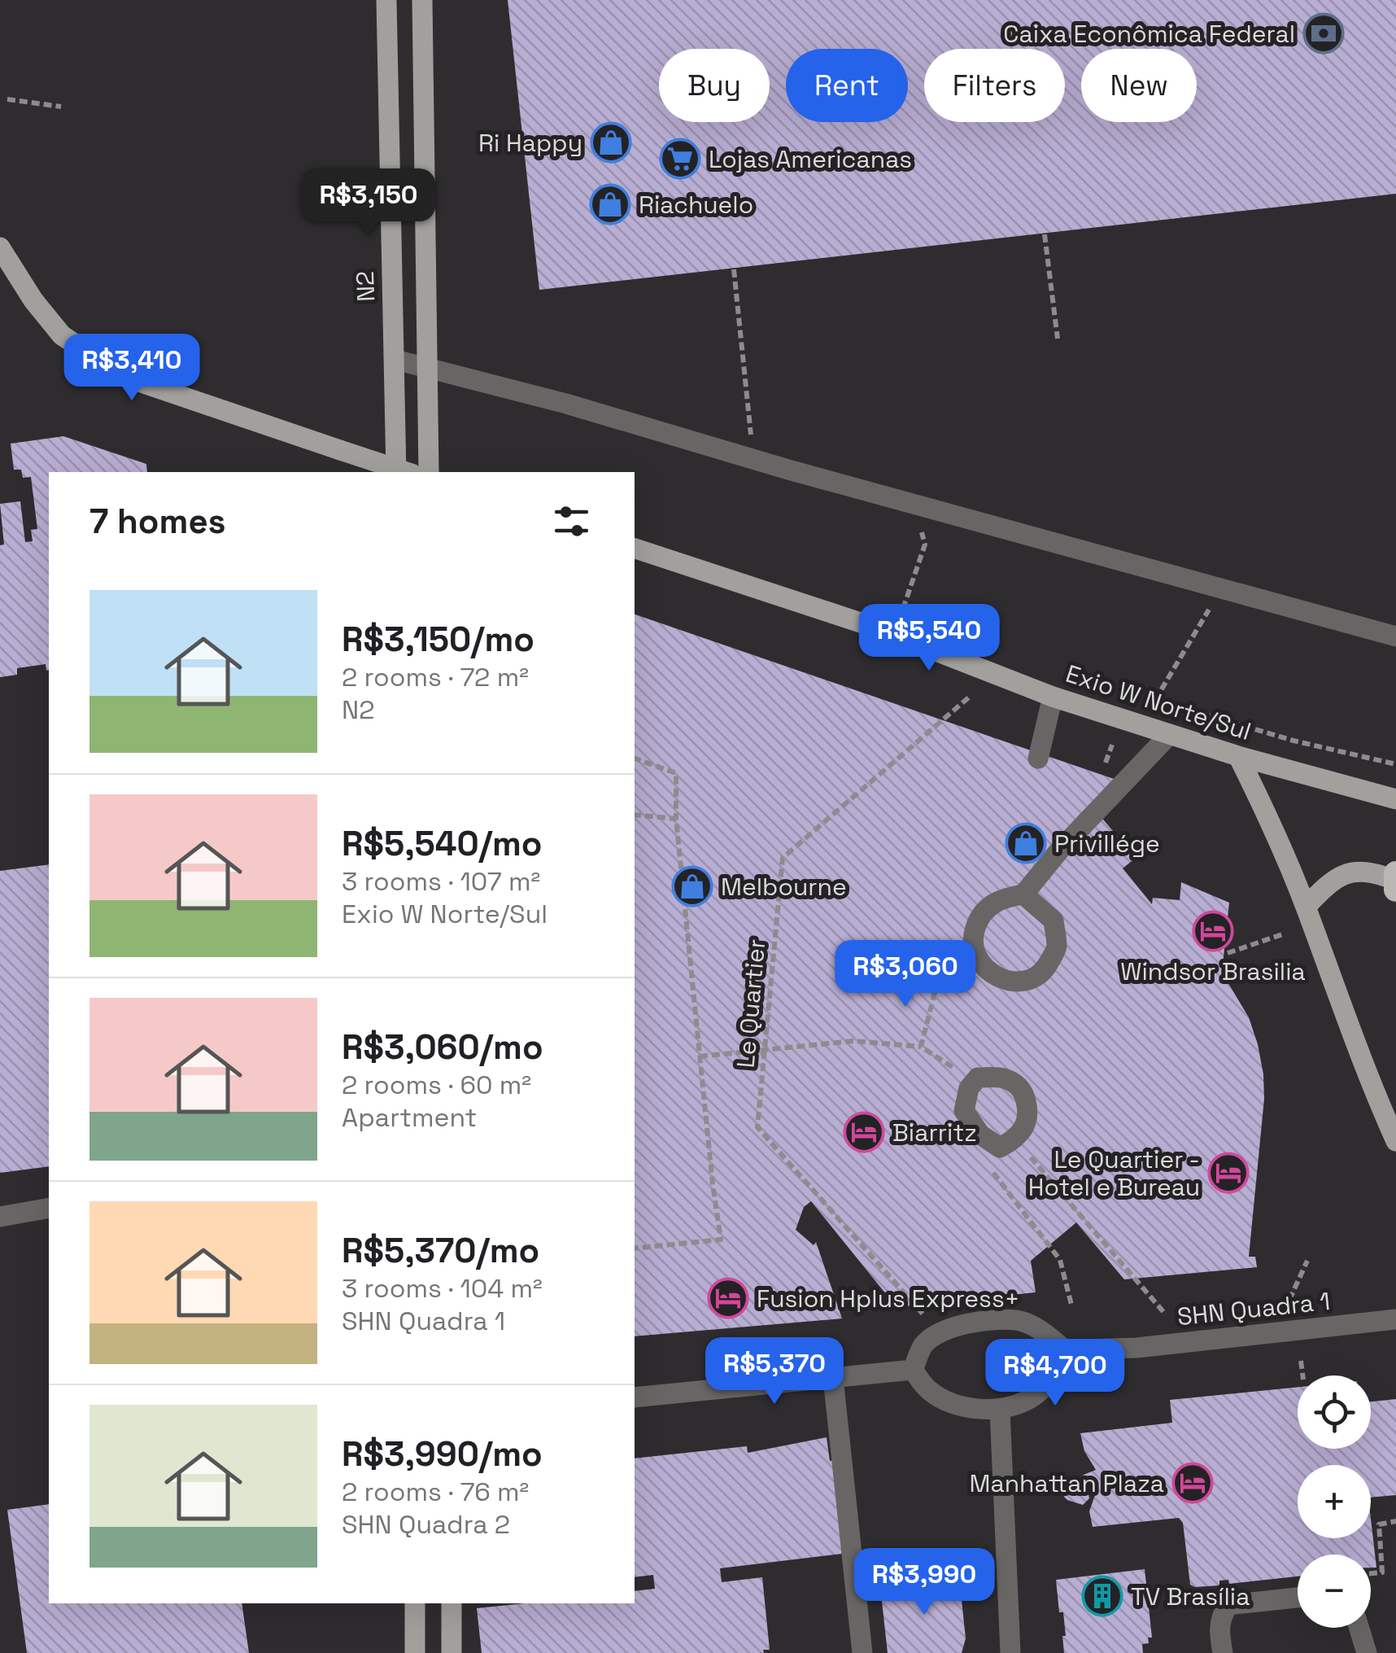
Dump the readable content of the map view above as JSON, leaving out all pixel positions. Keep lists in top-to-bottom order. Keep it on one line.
{"streets":{"main road":["N2","Exio W Norte/Sul"],"street":["SHN Quadra 1"],"path":["Le Quartier"]},"places":{"bank":["Caixa Econômica Federal"],"shop":["Ri Happy","Riachuelo","Privillége","Melbourne"],"supermarket":["Lojas Americanas"],"hotel":["Windsor Brasilia","Biarritz","Le Quartier - Hotel e Bureau","Fusion Hplus Express+","Manhattan Plaza"],"building":["TV Brasília"]},"page":{"chip":["Buy","Rent","Filters","New"],"price":["R$3,150","R$3,410","R$5,540","R$3,060","R$5,370","R$4,700","R$3,990"],"heading":"7 homes","list":[{"name":"R$3,150/mo","note":"2 rooms · 72 m² · N2"},{"name":"R$5,540/mo","note":"3 rooms · 107 m² · Exio W Norte/Sul"},{"name":"R$3,060/mo","note":"2 rooms · 60 m² · Apartment"},{"name":"R$5,370/mo","note":"3 rooms · 104 m² · SHN Quadra 1"},{"name":"R$3,990/mo","note":"2 rooms · 76 m² · SHN Quadra 2"}],"map_buttons":["+","−"]}}
